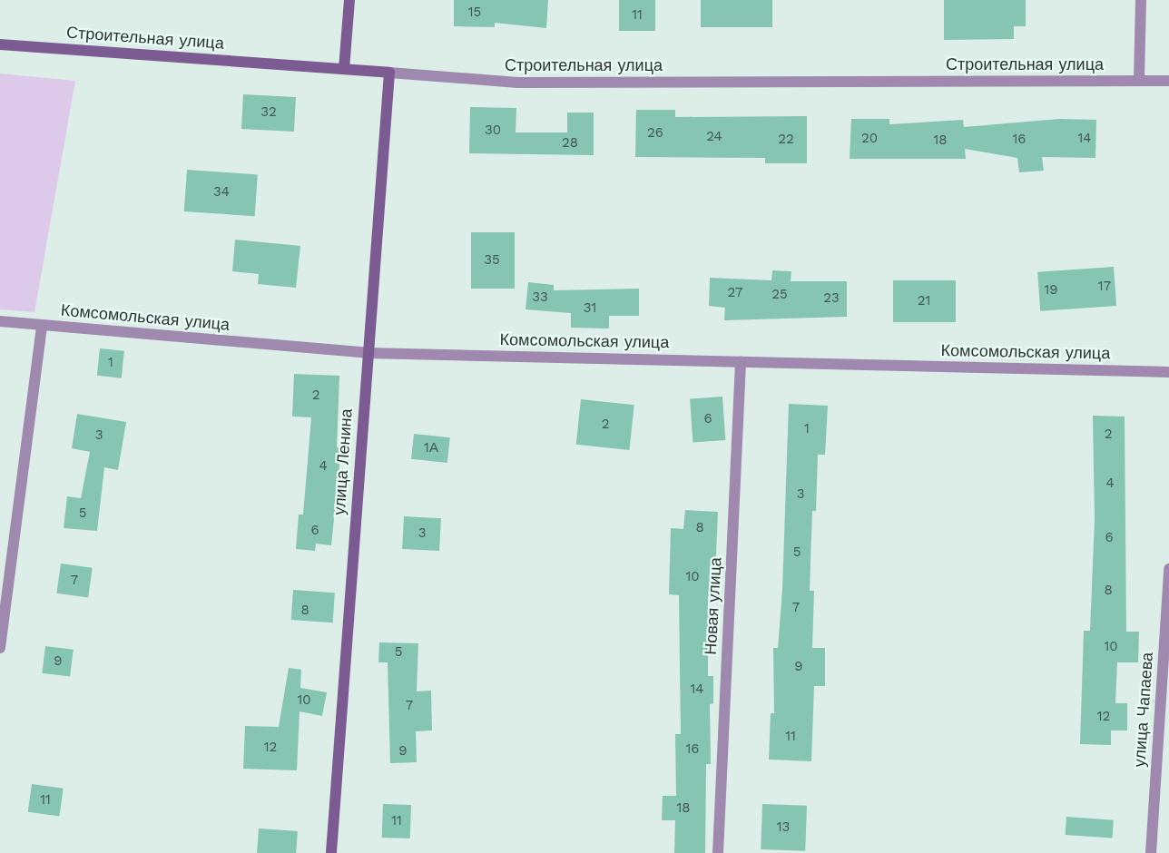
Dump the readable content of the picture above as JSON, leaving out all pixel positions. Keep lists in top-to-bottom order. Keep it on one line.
{"streets":{"street":["Строительная улица","Комсомольская улица","улица Ленина","Новая улица","улица Чапаева"]},"crossings":[["Строительная улица","улица Ленина"],["Комсомольская улица","улица Ленина"],["Комсомольская улица","Новая улица"]],"house_numbers":["15","11","32","30","26","24","20","14","22","16","18","28","34","35","17","19","27","25","33","23","21","31","1","2","6","2","1","2","3","1А","4","4","3","5","8","6","3","6","5","10","7","8","7","8","10","5","9","9","14","10","7","12","11","12","16","9","11","18","11","13"]}
